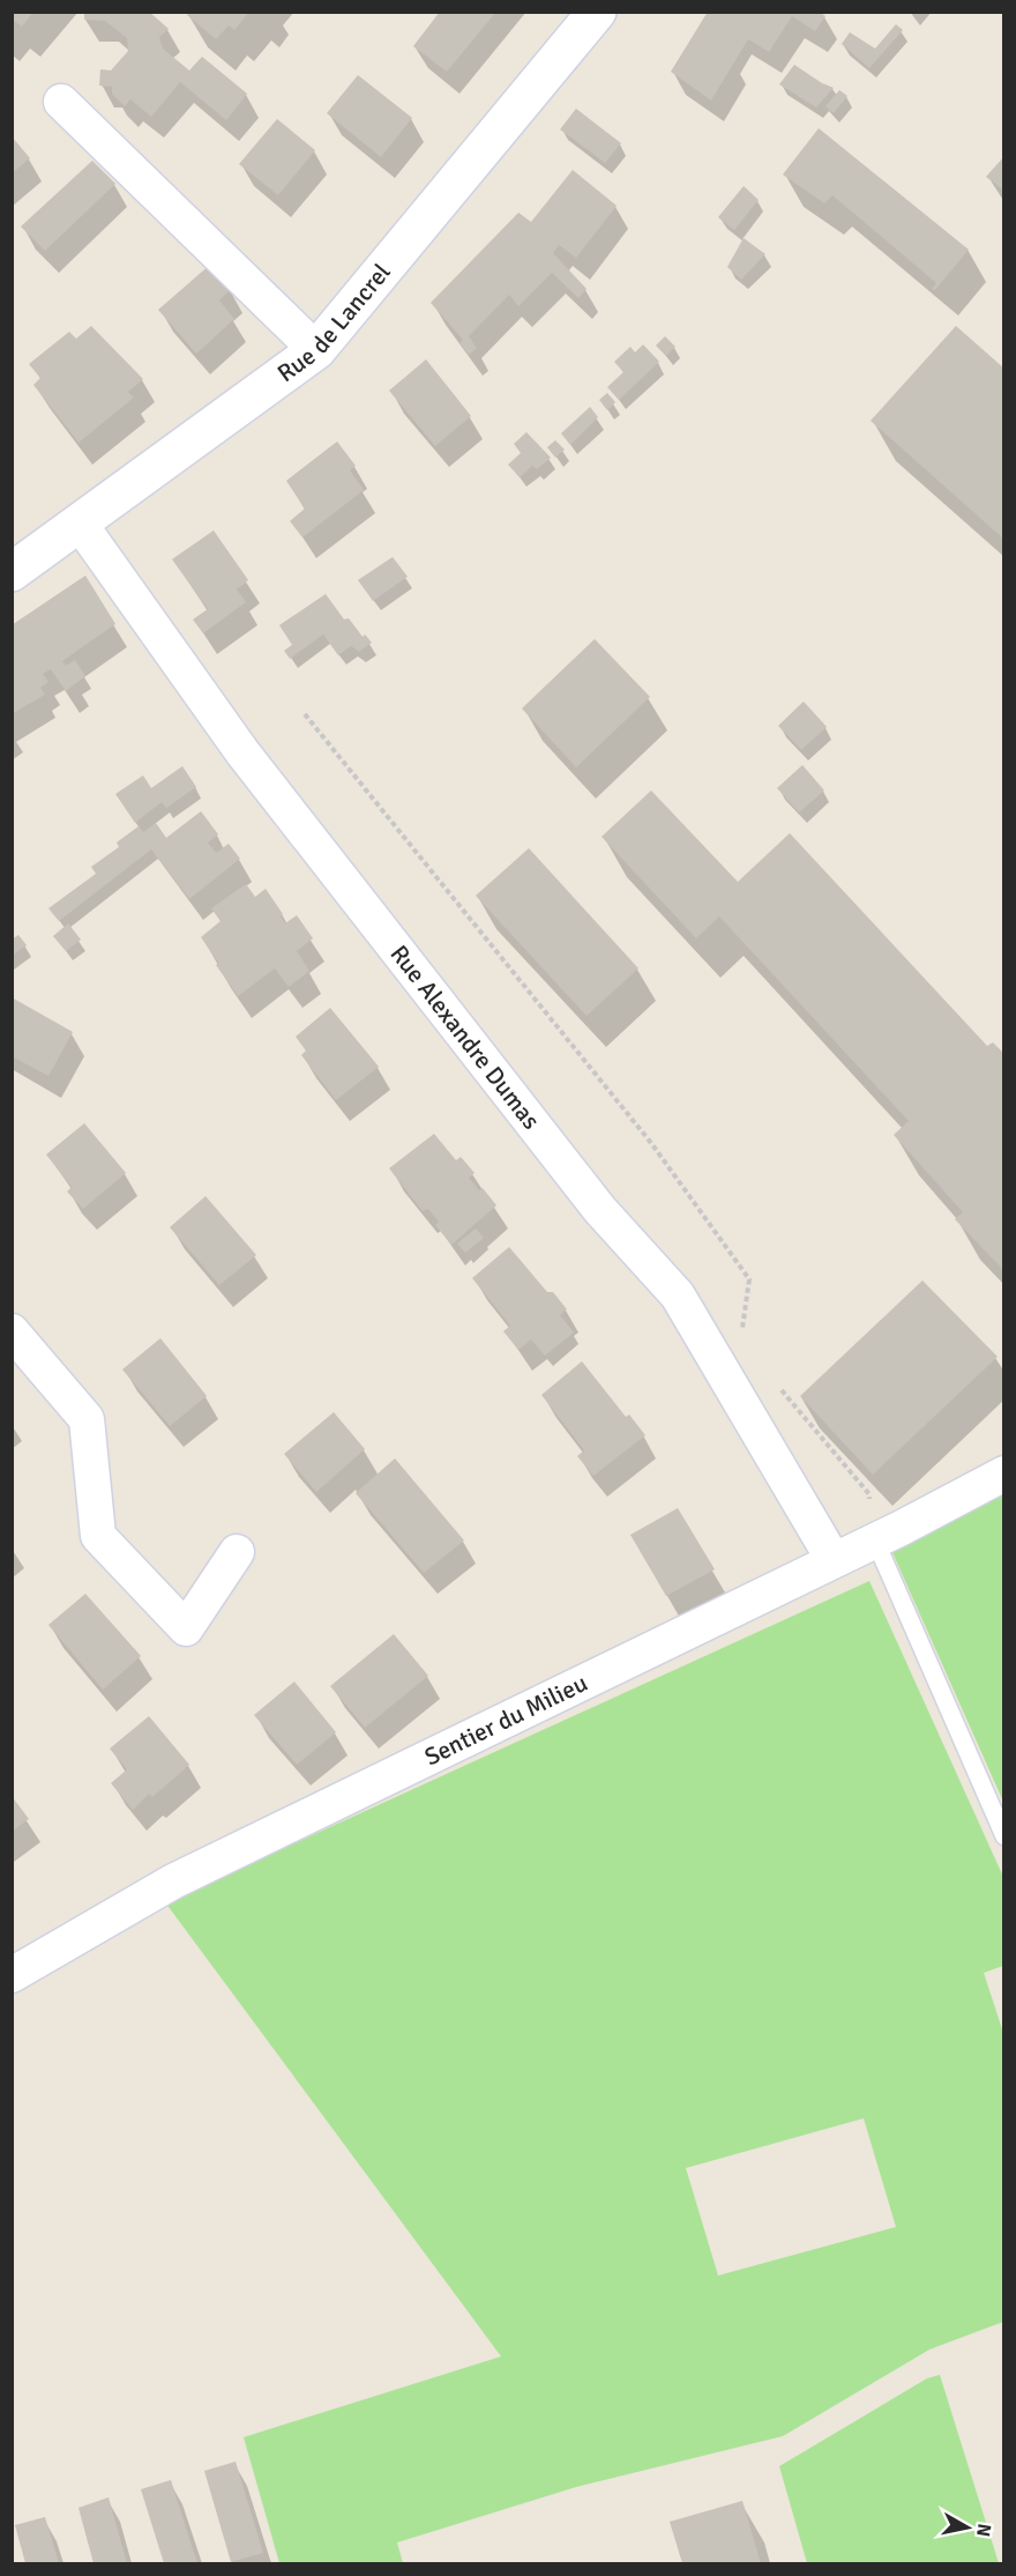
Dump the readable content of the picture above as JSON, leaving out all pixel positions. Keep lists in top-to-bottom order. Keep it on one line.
{"streets":{"main road":["Rue de Lancrel"],"street":["Rue Alexandre Dumas","Sentier du Milieu"]},"crossings":[["Rue de Lancrel","Rue Alexandre Dumas"],["Rue Alexandre Dumas","Sentier du Milieu"]],"north":"right"}
